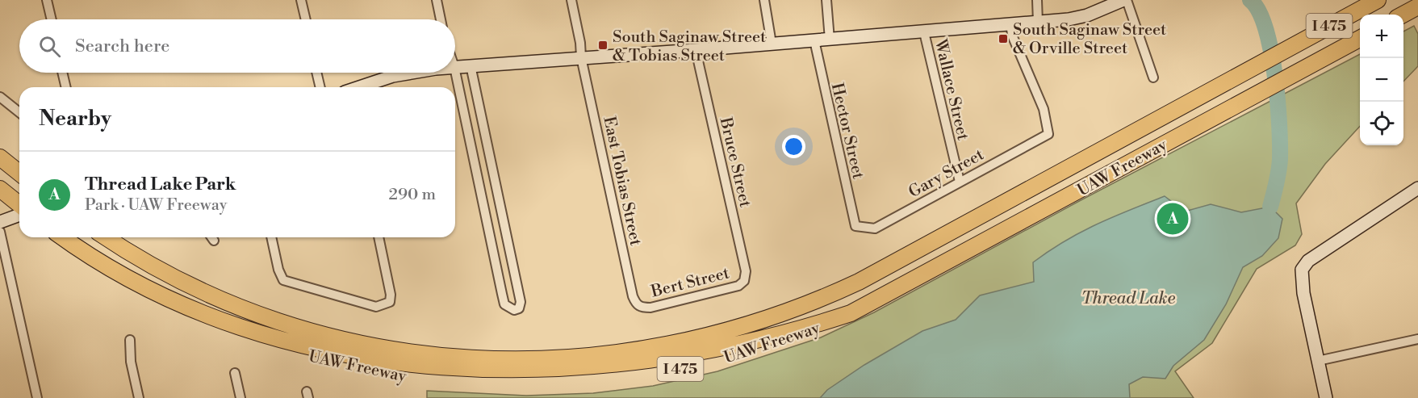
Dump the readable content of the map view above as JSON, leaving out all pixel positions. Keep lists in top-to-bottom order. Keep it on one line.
{"streets":{"highway":["I 475","UAW Freeway"],"street":["Wallace Street","Hector Street","Bruce Street","Gary Street","East Tobias Street","Bert Street"]},"crossings":[["Wallace Street","Gary Street"],["Hector Street","Gary Street"],["Bruce Street","Bert Street"],["East Tobias Street","Bert Street"]],"water":["Thread Lake"],"places":{"transit":["South Saginaw Street & Orville Street","South Saginaw Street & Tobias Street"]},"page":{"map_buttons":["+","−"],"search":"Search here","heading":"Nearby","list":[{"mark":"A","name":"Thread Lake Park","note":"Park · UAW Freeway","value":"290 m"}],"pins":"A"}}
